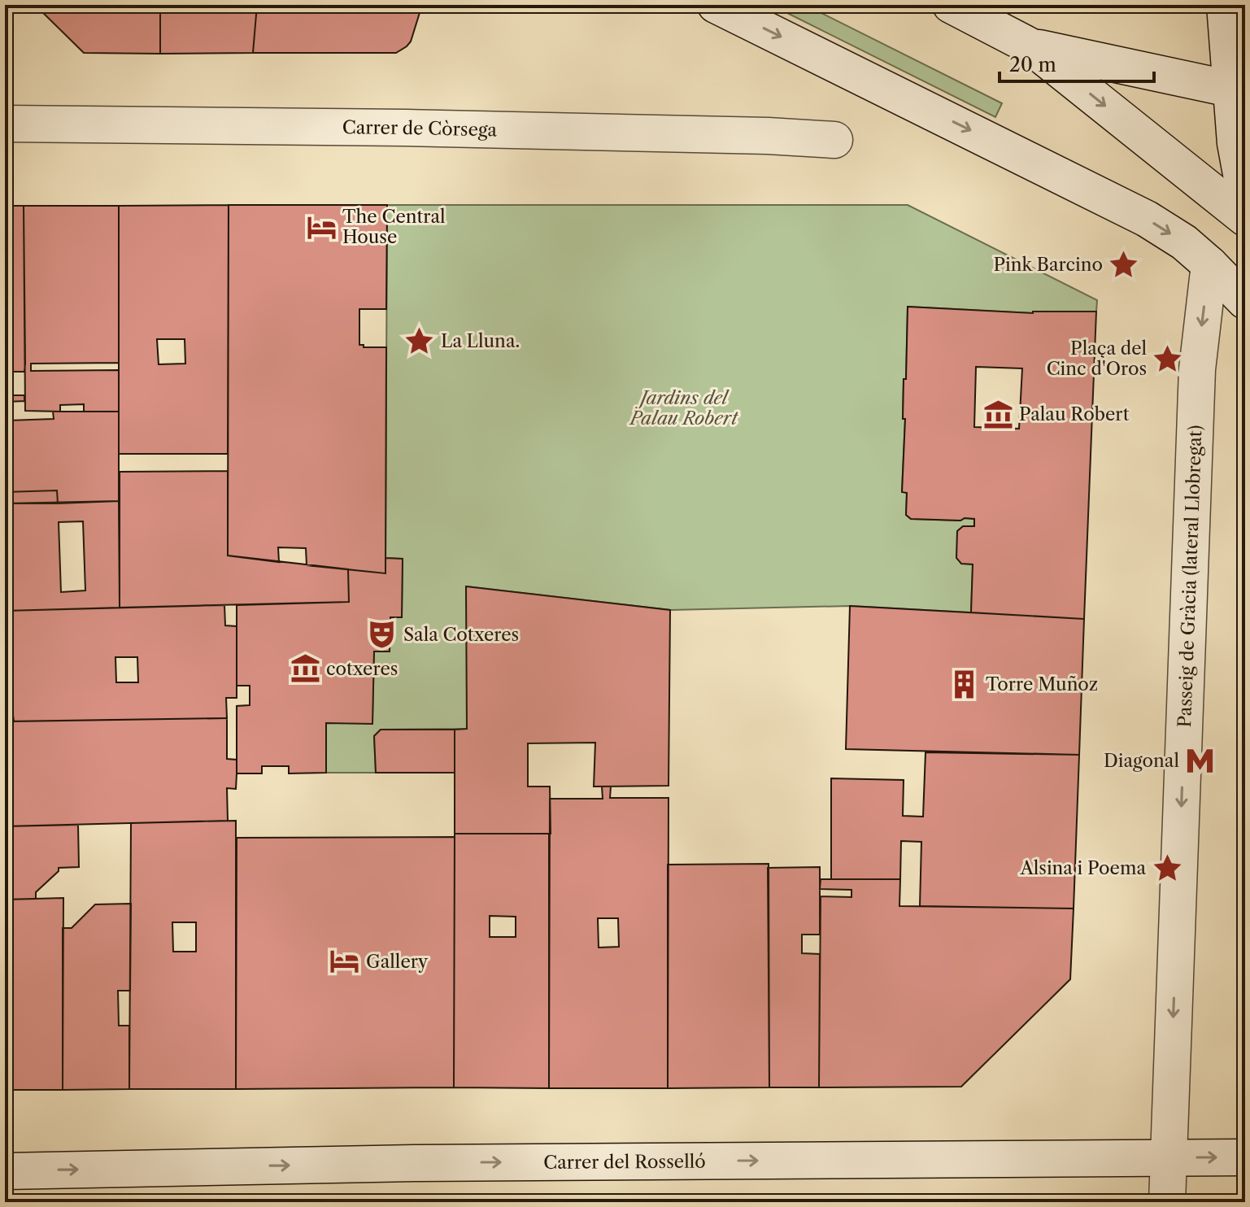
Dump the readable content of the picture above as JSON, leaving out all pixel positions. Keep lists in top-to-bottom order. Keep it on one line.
{"streets":{"street":["Carrer de Còrsega","Passeig de Gràcia (lateral Llobregat)","Carrer del Rosselló"]},"crossings":[["Passeig de Gràcia (lateral Llobregat)","Carrer del Rosselló"]],"one_way":["Passeig de Gràcia (lateral Llobregat)","Carrer del Rosselló"],"parks":["Jardins del Palau Robert"],"places":{"hotel":["The Central House","Gallery"],"place":["Pink Barcino","La Lluna.","Plaça del Cinc d'Oros","Alsina i Poema"],"museum":["Palau Robert","cotxeres"],"theatre":["Sala Cotxeres"],"building":["Torre Muñoz"],"metro station":["Diagonal"]},"scale_bar":"20 m"}
